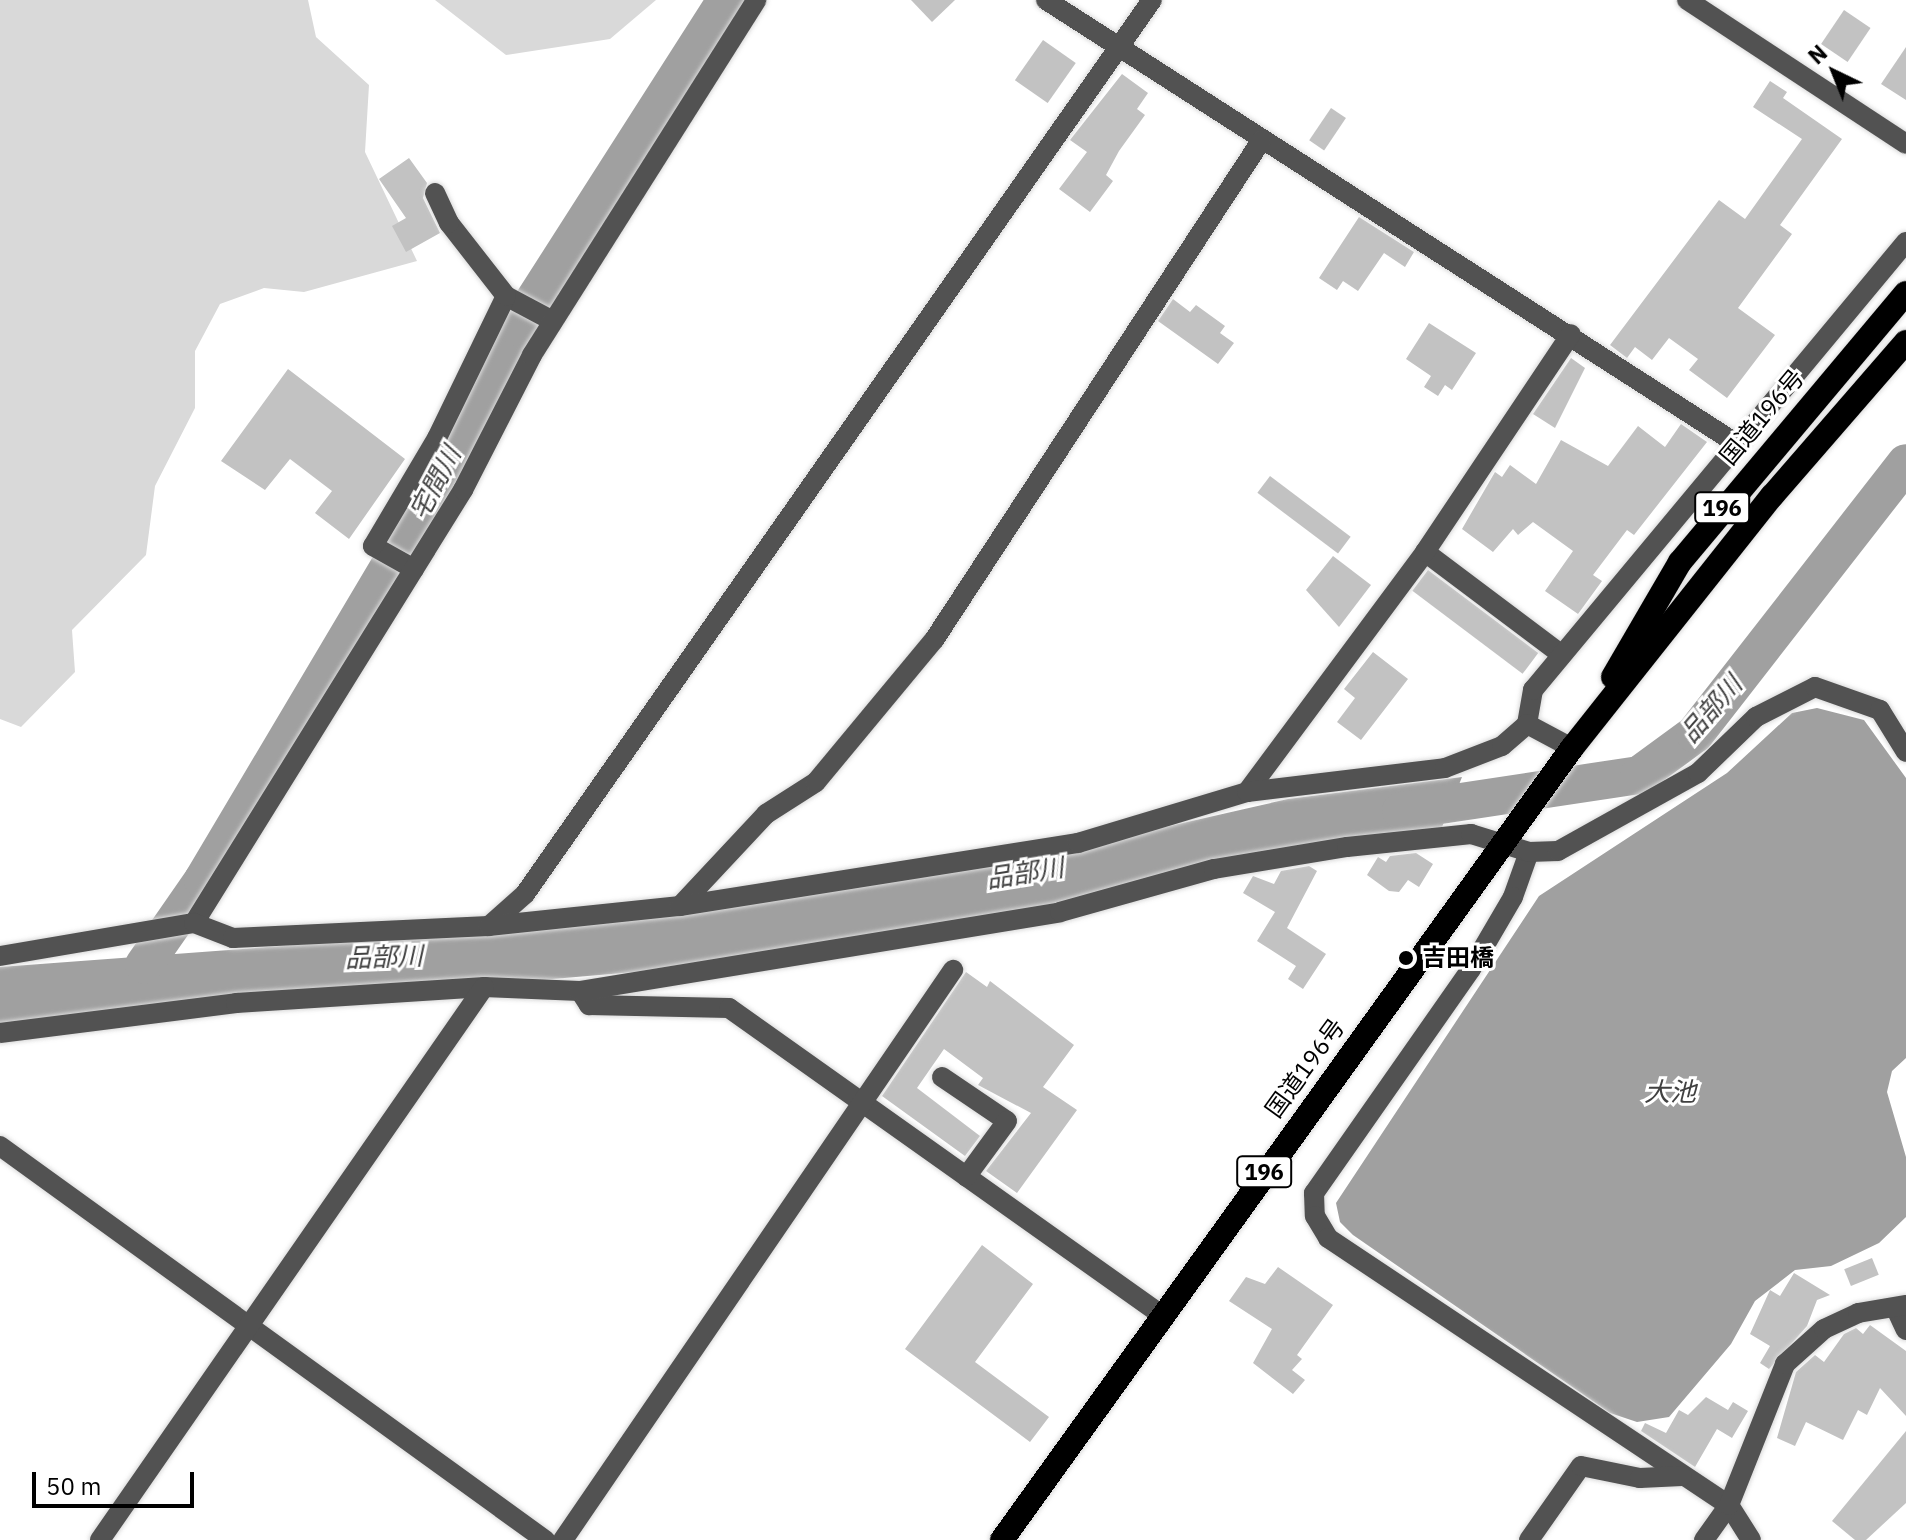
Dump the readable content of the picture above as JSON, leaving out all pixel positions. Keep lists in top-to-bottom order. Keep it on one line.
{"streets":{"highway":["国道196号","196"]},"water":["宅間川","品部川","大池"],"places":["吉田橋"],"scale_bar":"50 m","north":"top left"}
